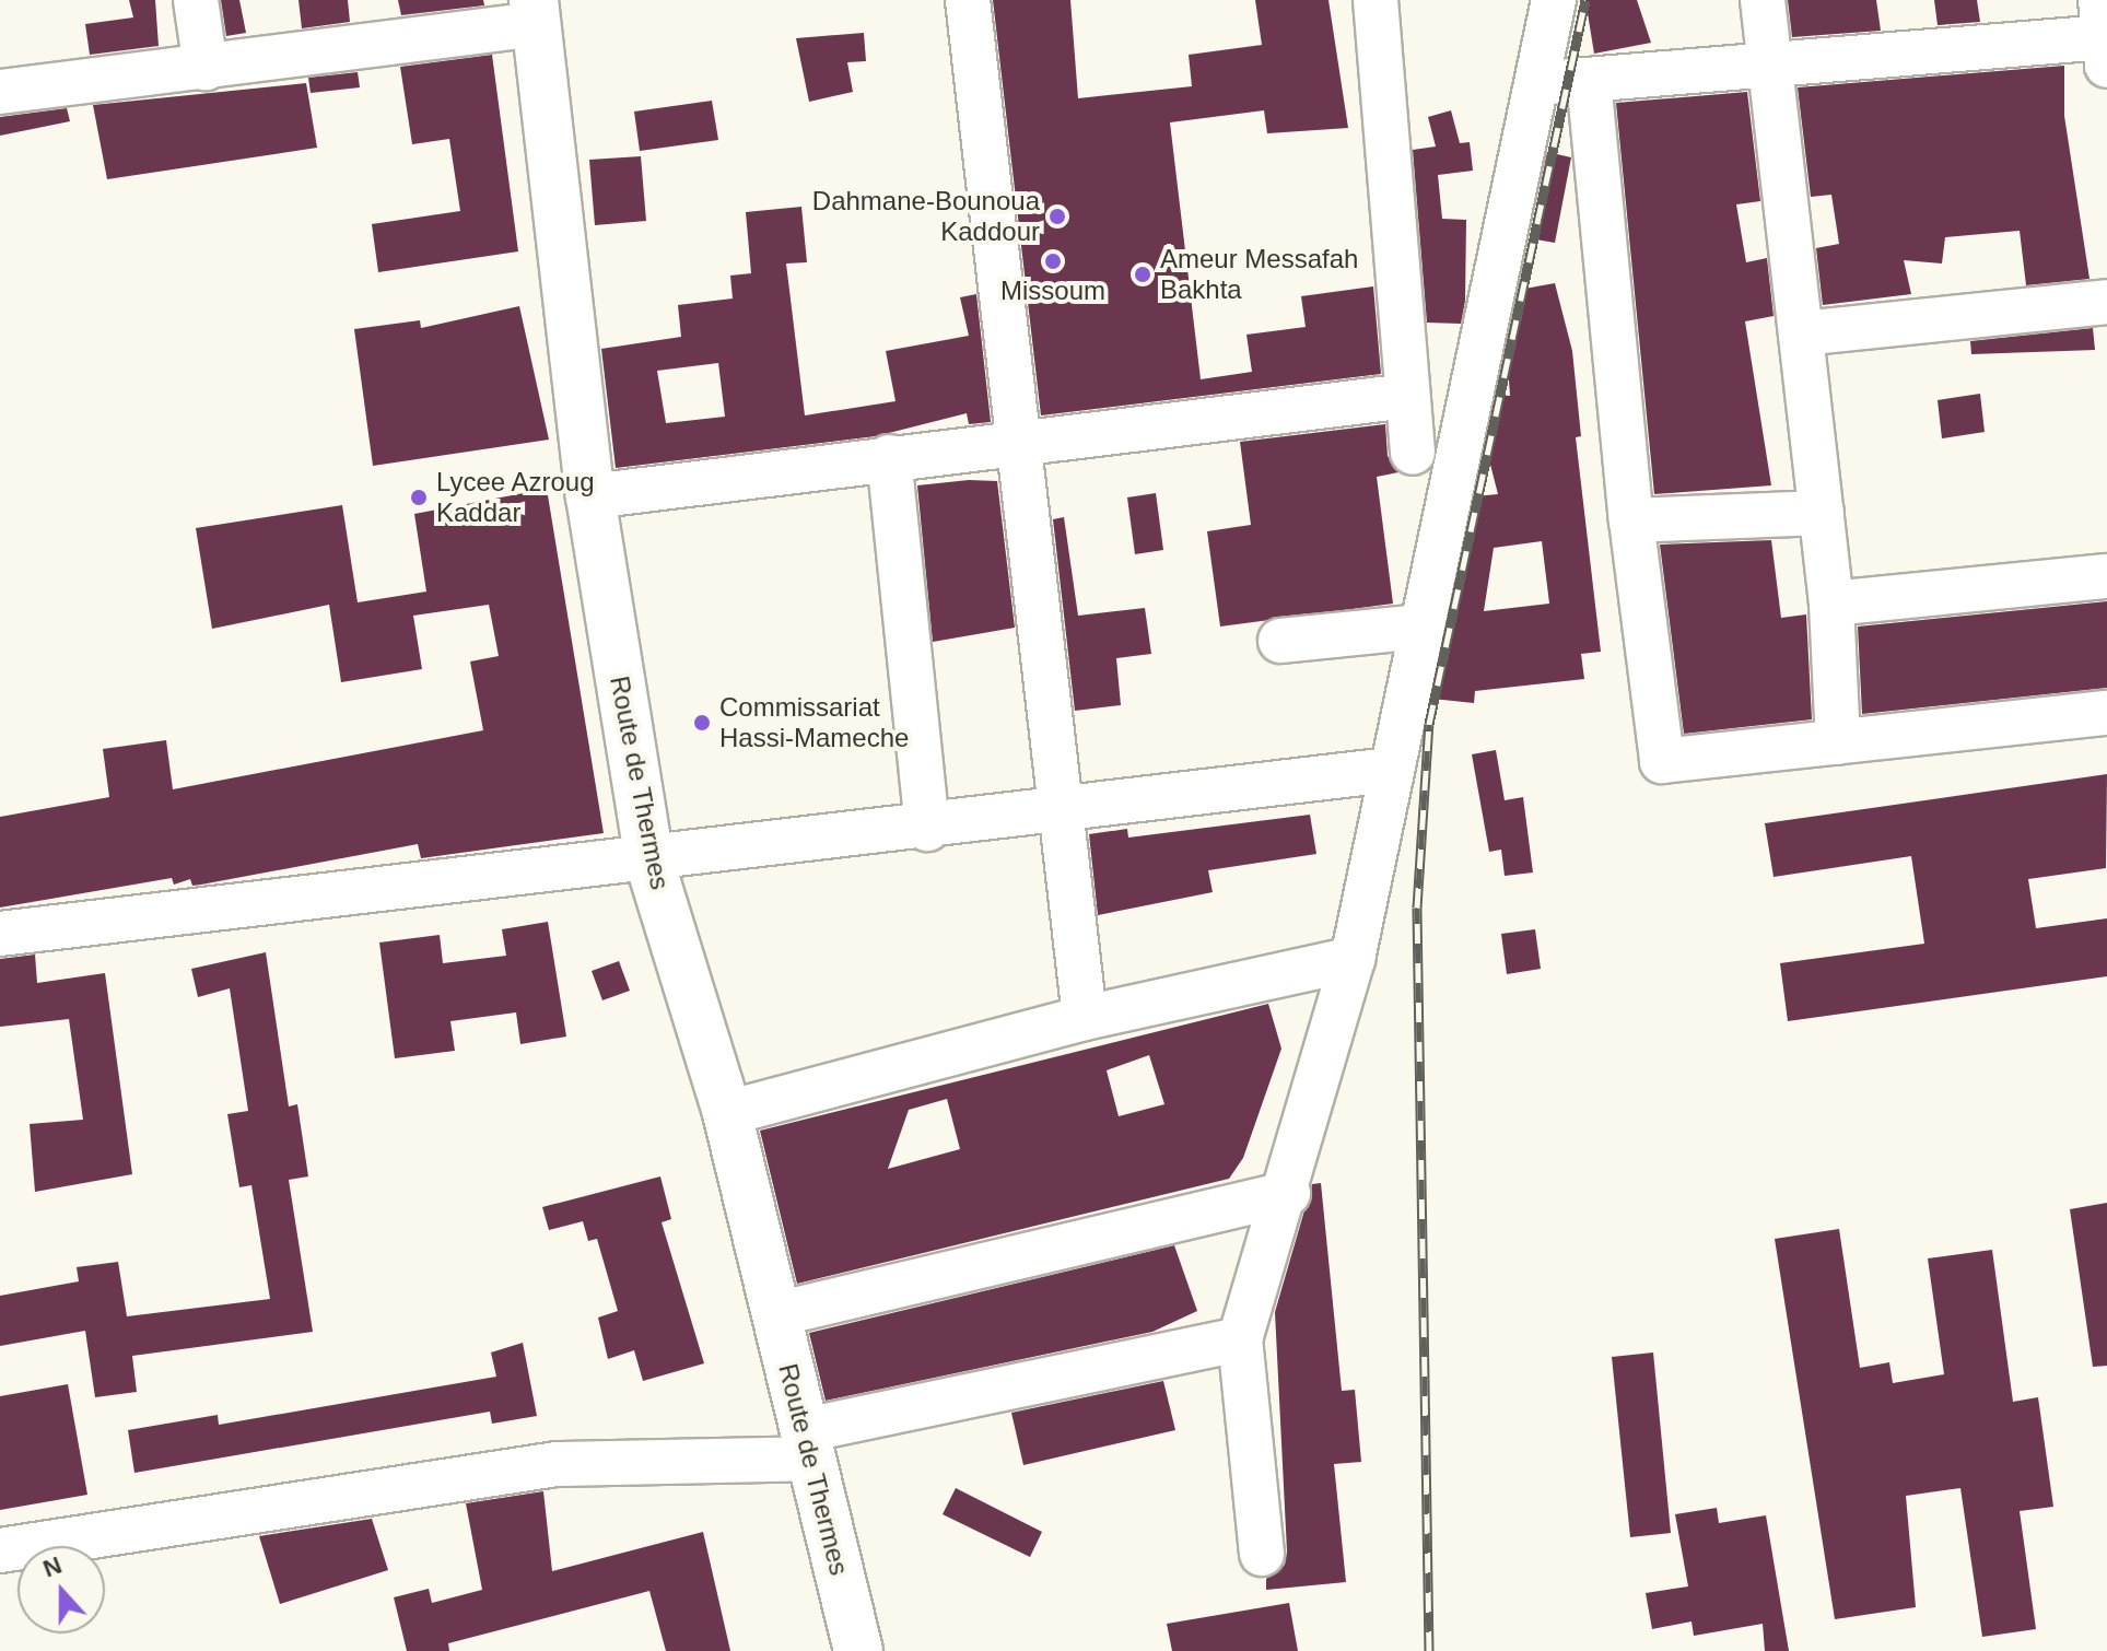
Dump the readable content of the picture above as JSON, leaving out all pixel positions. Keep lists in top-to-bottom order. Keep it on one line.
{"streets":{"main road":["Route de Thermes"]},"places":["Dahmane-Bounoua Kaddour","Missoum","Ameur Messafah Bakhta","Lycee Azroug Kaddar","Commissariat Hassi-Mameche"],"north":"top"}
